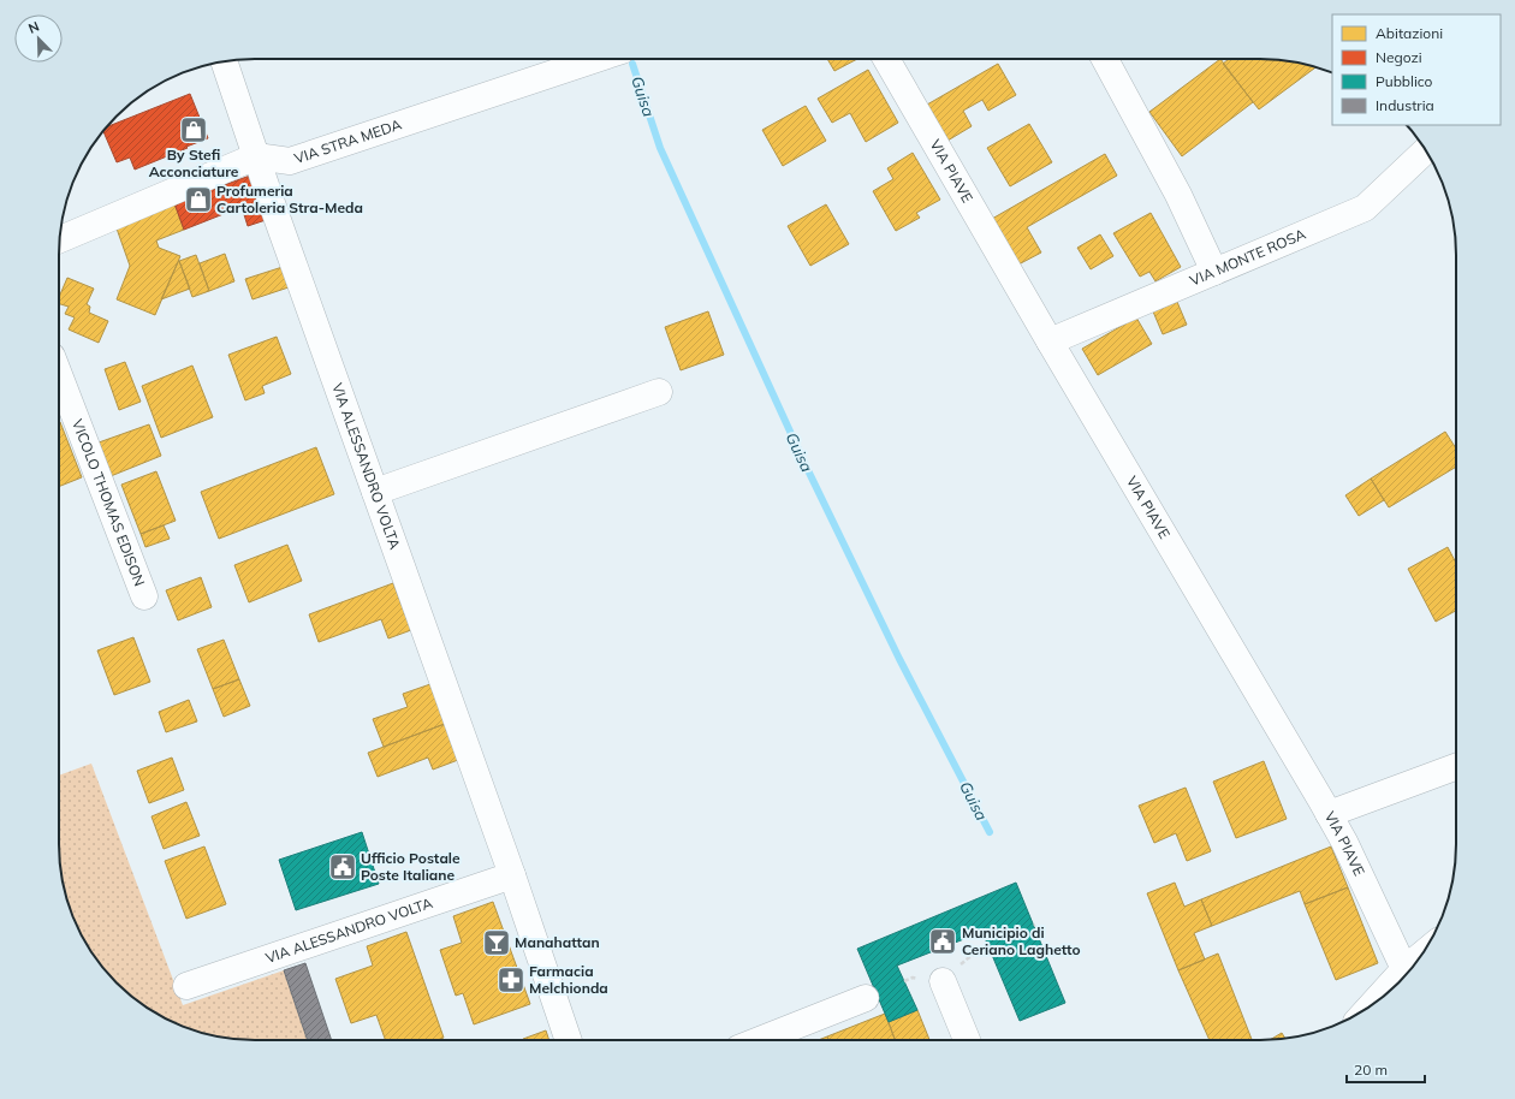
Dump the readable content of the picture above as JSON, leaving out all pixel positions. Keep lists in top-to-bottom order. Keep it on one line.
{"streets":{"street":["VIA STRA MEDA","VIA PIAVE","VIA MONTE ROSA","VIA ALESSANDRO VOLTA","VICOLO THOMAS EDISON"]},"crossings":[["VIA STRA MEDA","VIA ALESSANDRO VOLTA"],["VIA PIAVE","VIA MONTE ROSA"]],"water":["Guisa"],"places":{"shop":["By Stefi Acconciature","Profumeria Cartoleria Stra-Meda"],"public building":["Ufficio Postale Poste Italiane","Municipio di Ceriano Laghetto"],"bar":["Manahattan"],"pharmacy":["Farmacia Melchionda"]},"legend":["Abitazioni","Negozi","Pubblico","Industria"],"scale_bar":"20 m","north":"top left"}
